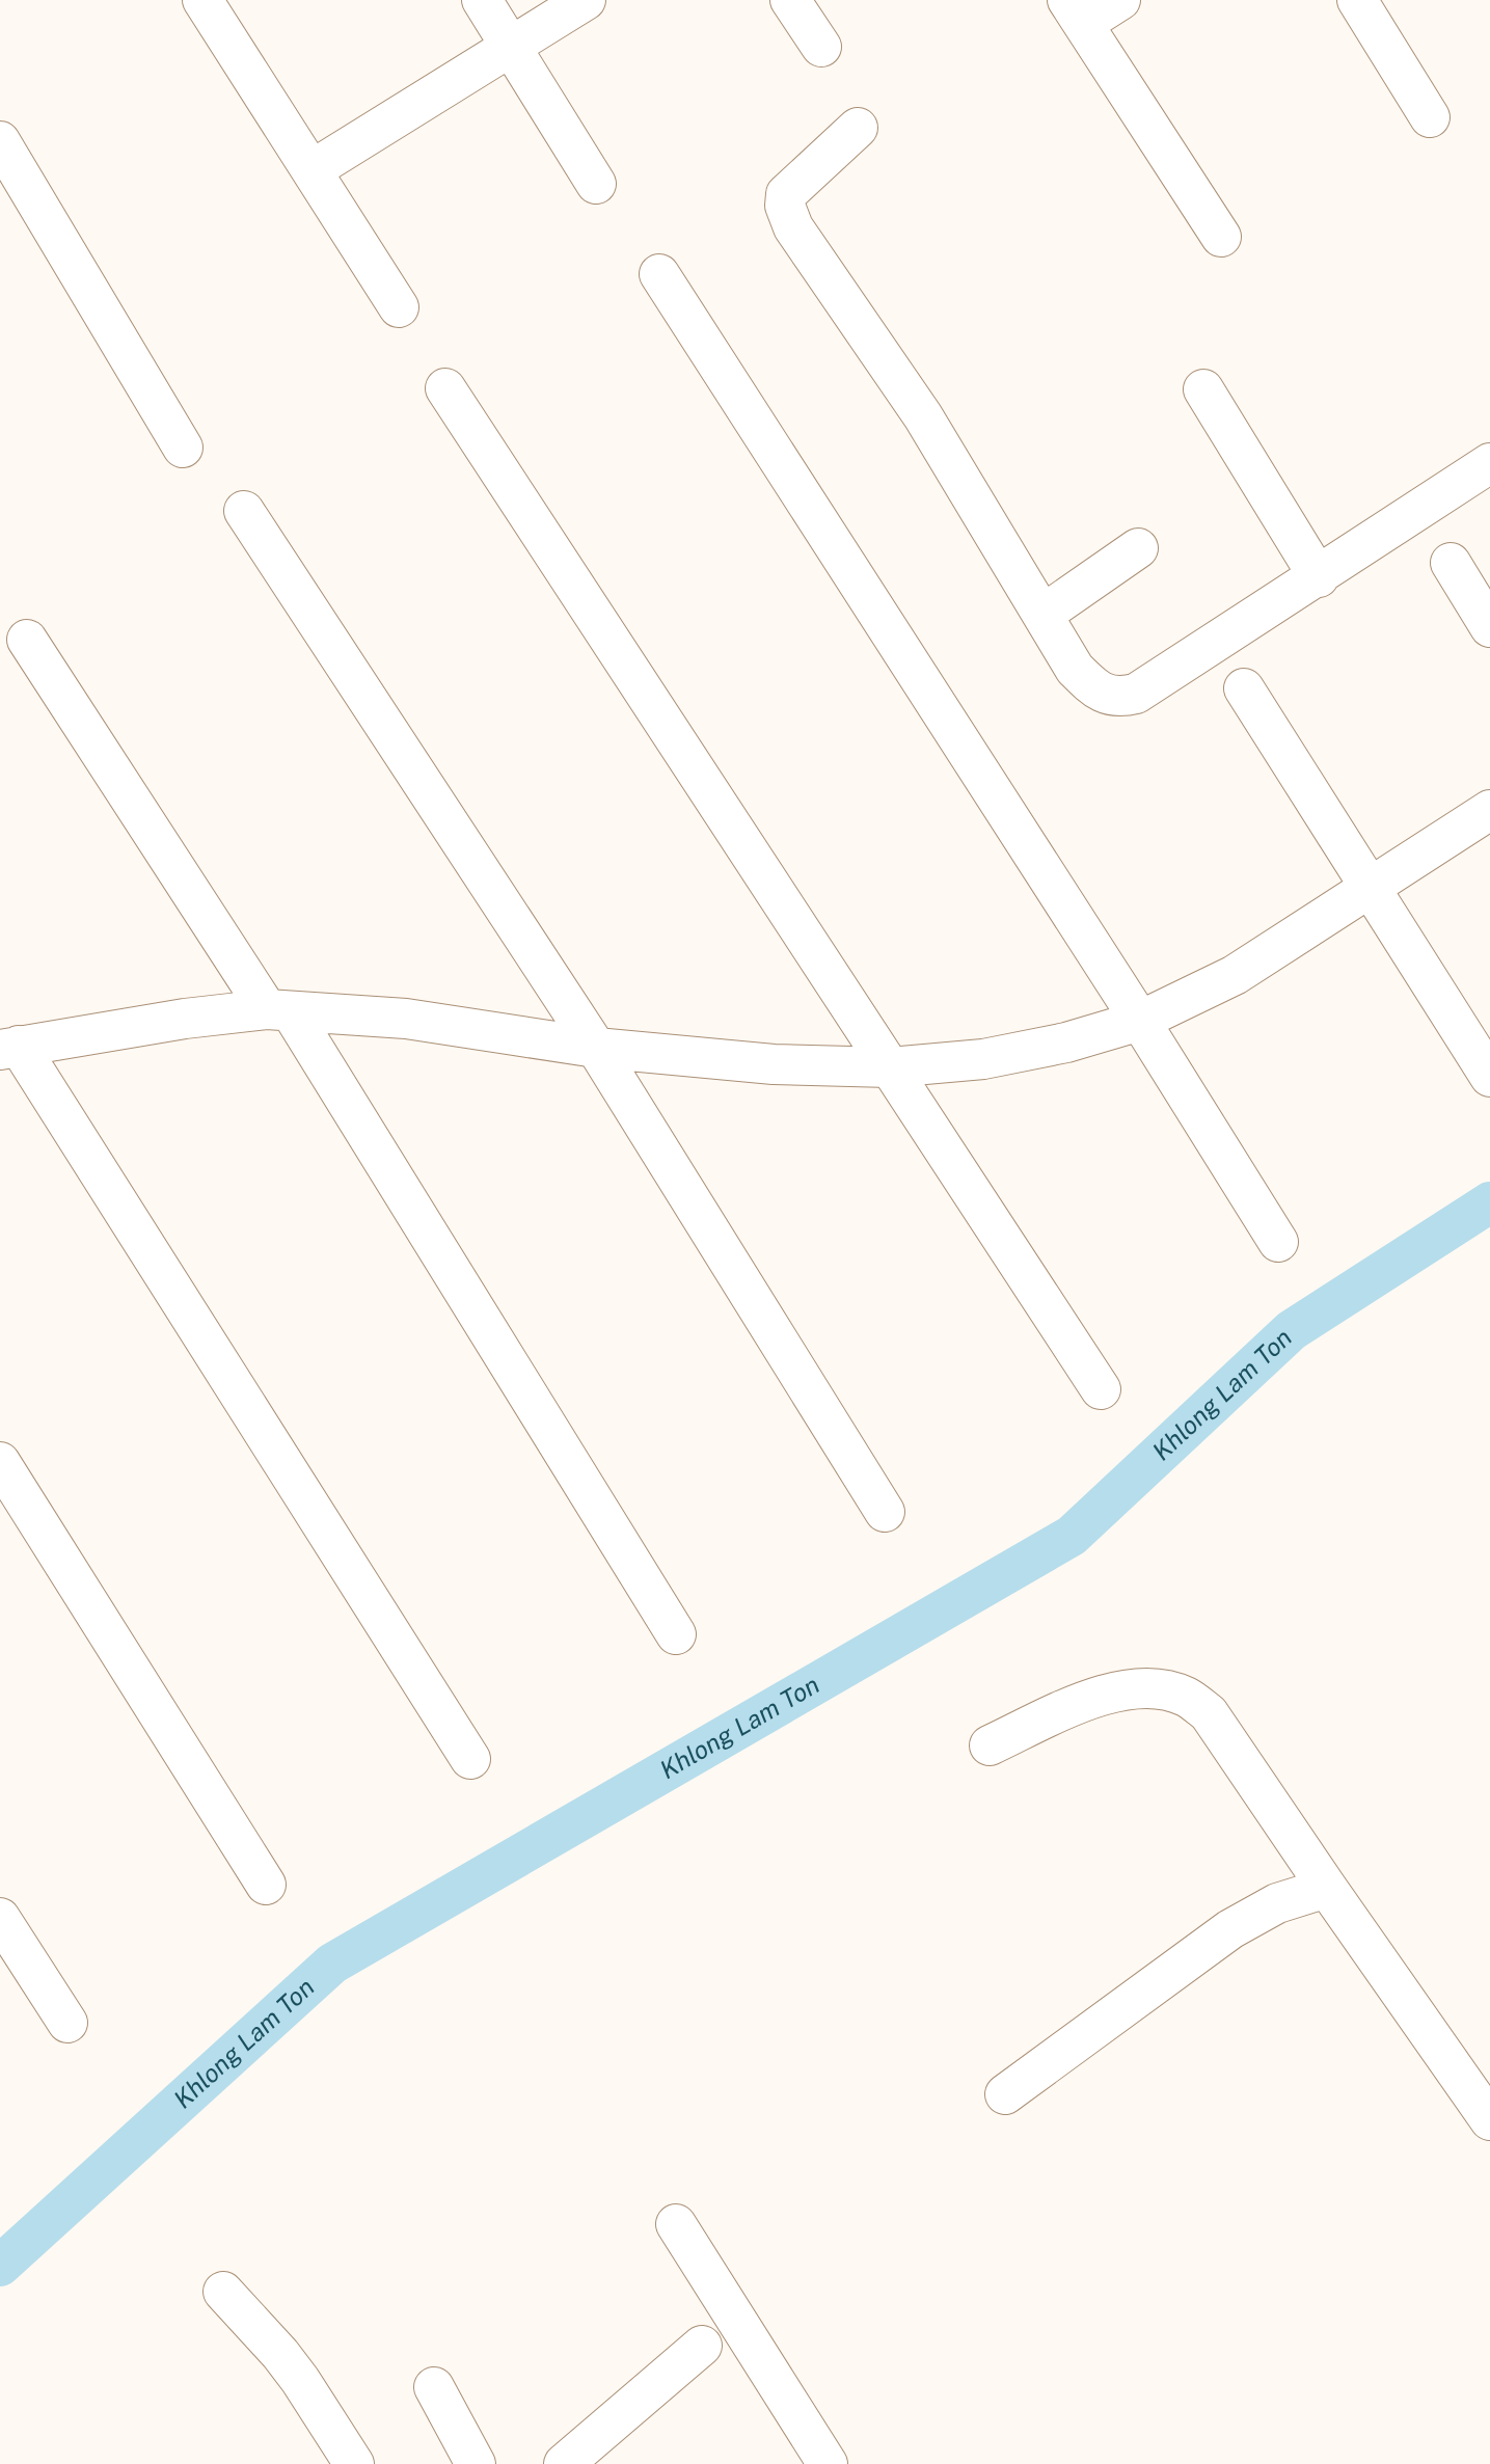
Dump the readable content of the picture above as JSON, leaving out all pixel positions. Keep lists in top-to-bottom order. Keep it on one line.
{"water":["Khlong Lam Ton"]}
